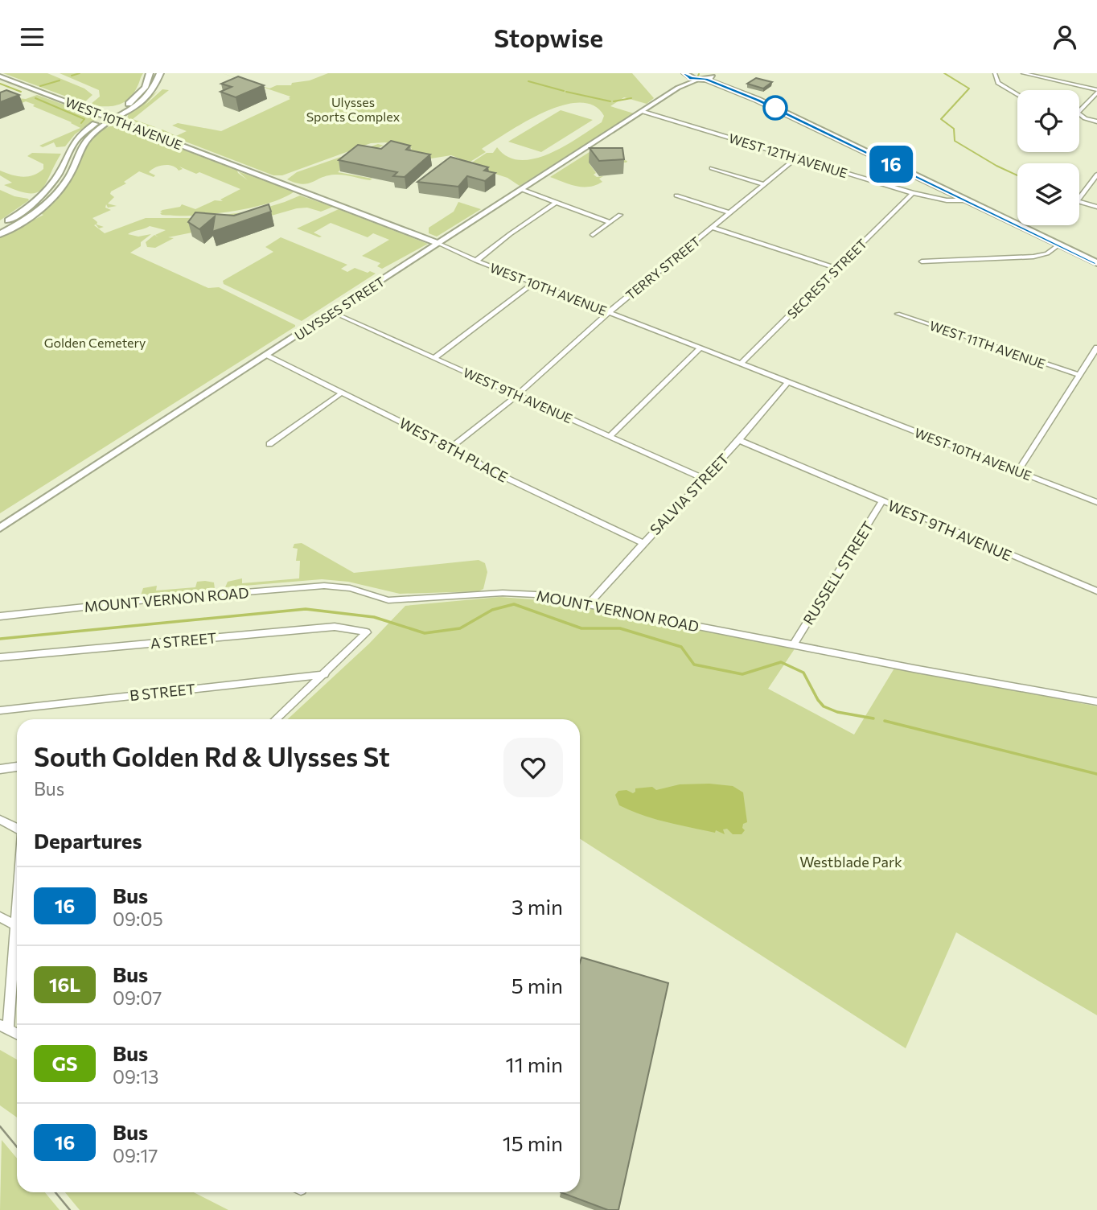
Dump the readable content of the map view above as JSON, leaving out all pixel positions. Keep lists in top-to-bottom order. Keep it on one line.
{"streets":{"street":["WEST 10TH AVENUE","WEST 12TH AVENUE","TERRY STREET","SECREST STREET","ULYSSES STREET","WEST 11TH AVENUE","WEST 9TH AVENUE","WEST 8TH PLACE","SALVIA STREET","RUSSELL STREET","MOUNT VERNON ROAD","A STREET","B STREET"]},"crossings":[["WEST 10TH AVENUE","TERRY STREET"],["WEST 10TH AVENUE","SECREST STREET"],["WEST 10TH AVENUE","ULYSSES STREET"],["WEST 10TH AVENUE","SALVIA STREET"],["WEST 12TH AVENUE","TERRY STREET"],["WEST 12TH AVENUE","SECREST STREET"],["WEST 12TH AVENUE","ULYSSES STREET"],["TERRY STREET","WEST 9TH AVENUE"],["TERRY STREET","WEST 8TH PLACE"],["ULYSSES STREET","WEST 9TH AVENUE"],["ULYSSES STREET","WEST 8TH PLACE"],["WEST 9TH AVENUE","SALVIA STREET"],["WEST 9TH AVENUE","RUSSELL STREET"],["WEST 8TH PLACE","SALVIA STREET"],["SALVIA STREET","MOUNT VERNON ROAD"],["RUSSELL STREET","MOUNT VERNON ROAD"],["A STREET","B STREET"]],"parks":["Ulysses Sports Complex","Golden Cemetery","Westblade Park"],"lines":["bus line 16"],"page":{"header":"Stopwise","on_map":"16","heading":[["South Golden Rd & Ulysses St","Bus"],"Departures"],"list":[{"mark":"16","name":"Bus","note":"09:05","value":"3 min"},{"mark":"16L","name":"Bus","note":"09:07","value":"5 min"},{"mark":"GS","name":"Bus","note":"09:13","value":"11 min"},{"mark":"16","name":"Bus","note":"09:17","value":"15 min"}]}}
